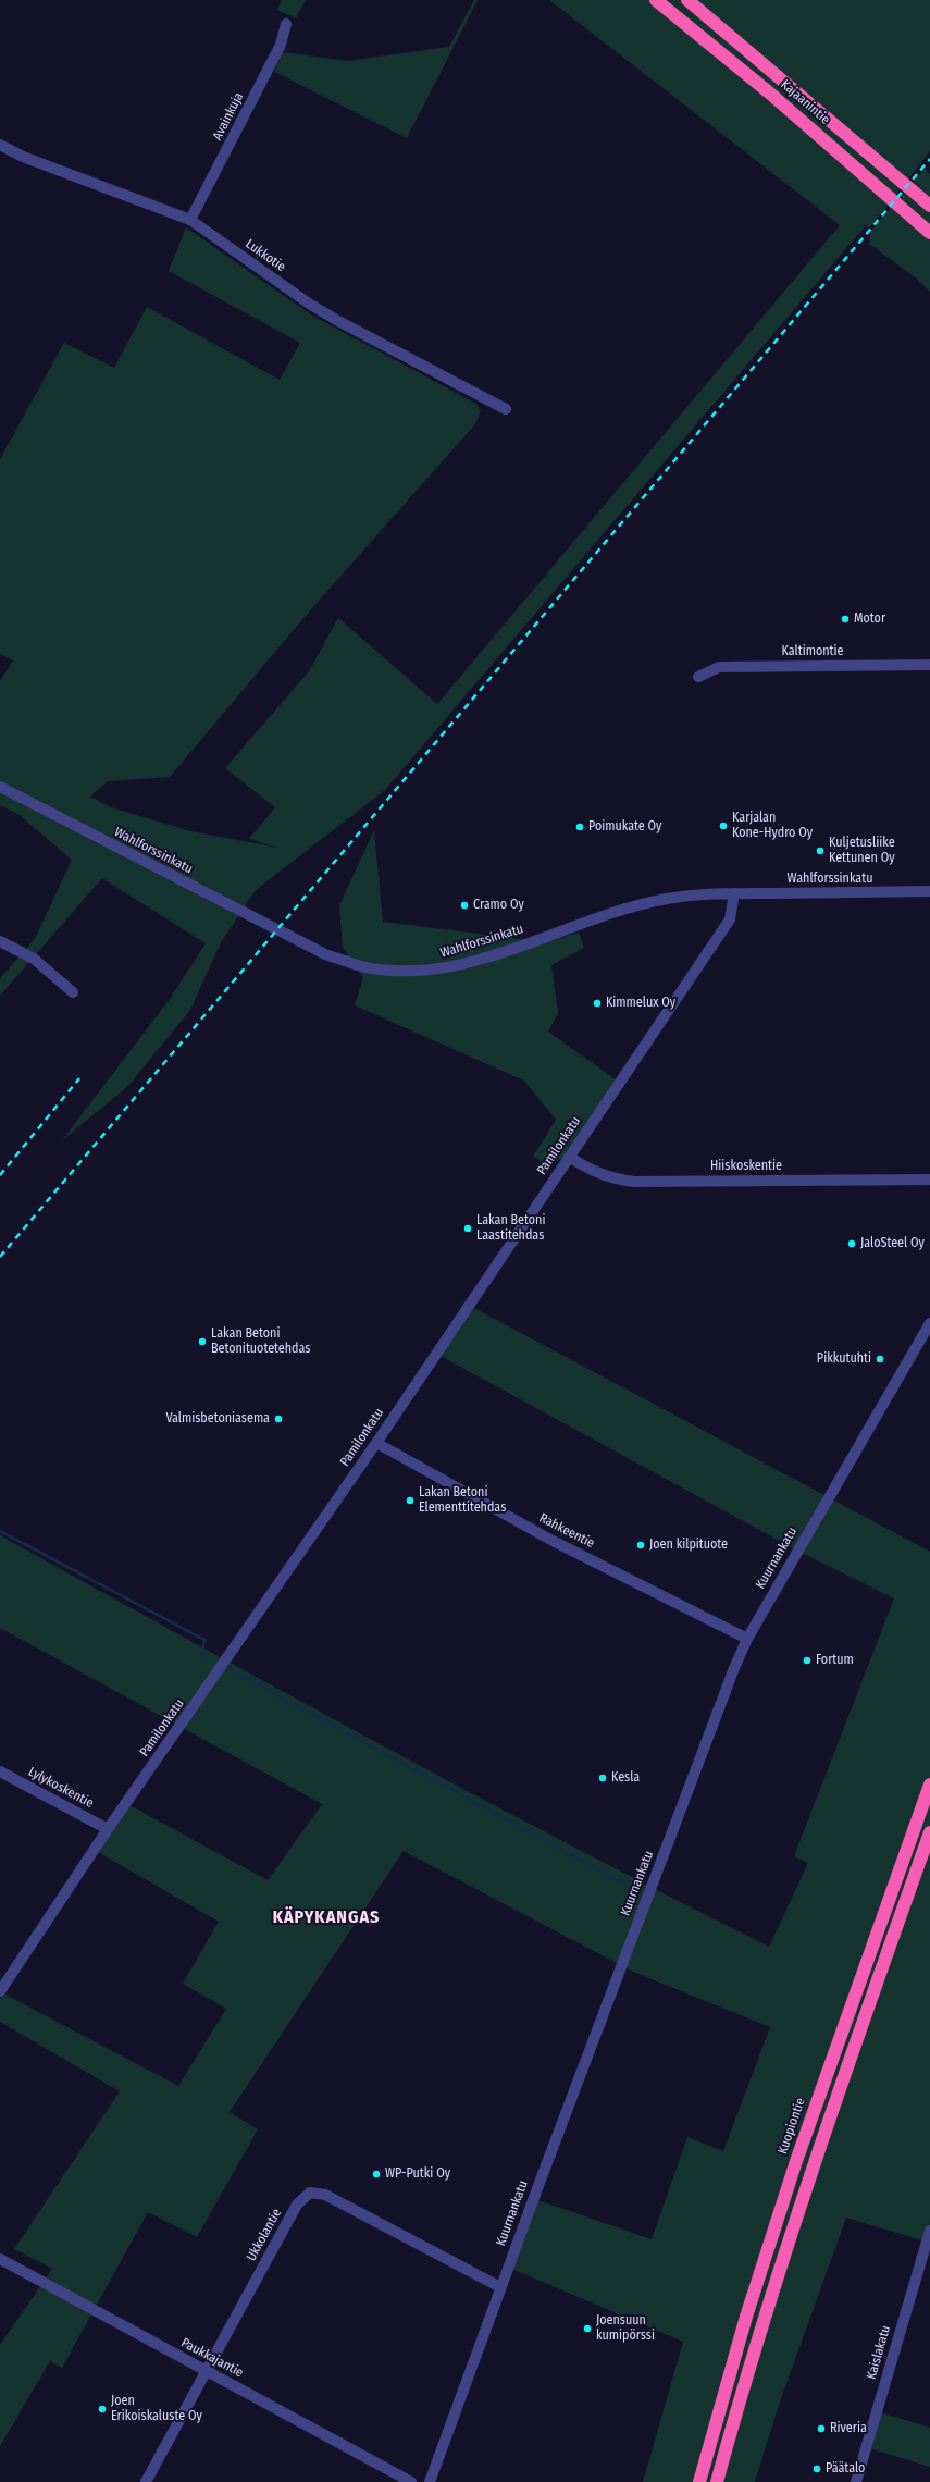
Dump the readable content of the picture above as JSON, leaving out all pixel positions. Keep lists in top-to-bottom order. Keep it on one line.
{"streets":{"highway":["Kajaanintie","Kuopiontie"],"street":["Avainkuja","Lukkotie","Kaltimontie","Wahlforssinkatu","Pamilonkatu","Hiiskoskentie","Rahkeentie","Kuurnankatu","Lylykoskentie","Ukkolantie","Kaislakatu","Paukkajantie"]},"crossings":[["Avainkuja","Lukkotie"],["Wahlforssinkatu","Pamilonkatu"],["Pamilonkatu","Hiiskoskentie"],["Pamilonkatu","Rahkeentie"],["Pamilonkatu","Lylykoskentie"],["Rahkeentie","Kuurnankatu"],["Kuurnankatu","Ukkolantie"],["Ukkolantie","Paukkajantie"]],"districts":["KÄPYKANGAS"],"places":["Motor","Karjalan Kone-Hydro Oy","Poimukate Oy","Kuljetusliike Kettunen Oy","Cramo Oy","Kimmelux Oy","Lakan Betoni Laastitehdas","JaloSteel Oy","Lakan Betoni Betonituotetehdas","Pikkutuhti","Valmisbetoniasema","Lakan Betoni Elementtitehdas","Joen kilpituote","Fortum","Kesla","WP-Putki Oy","Joensuun kumipörssi","Joen Erikoiskaluste Oy","Riveria","Päätalo"]}
